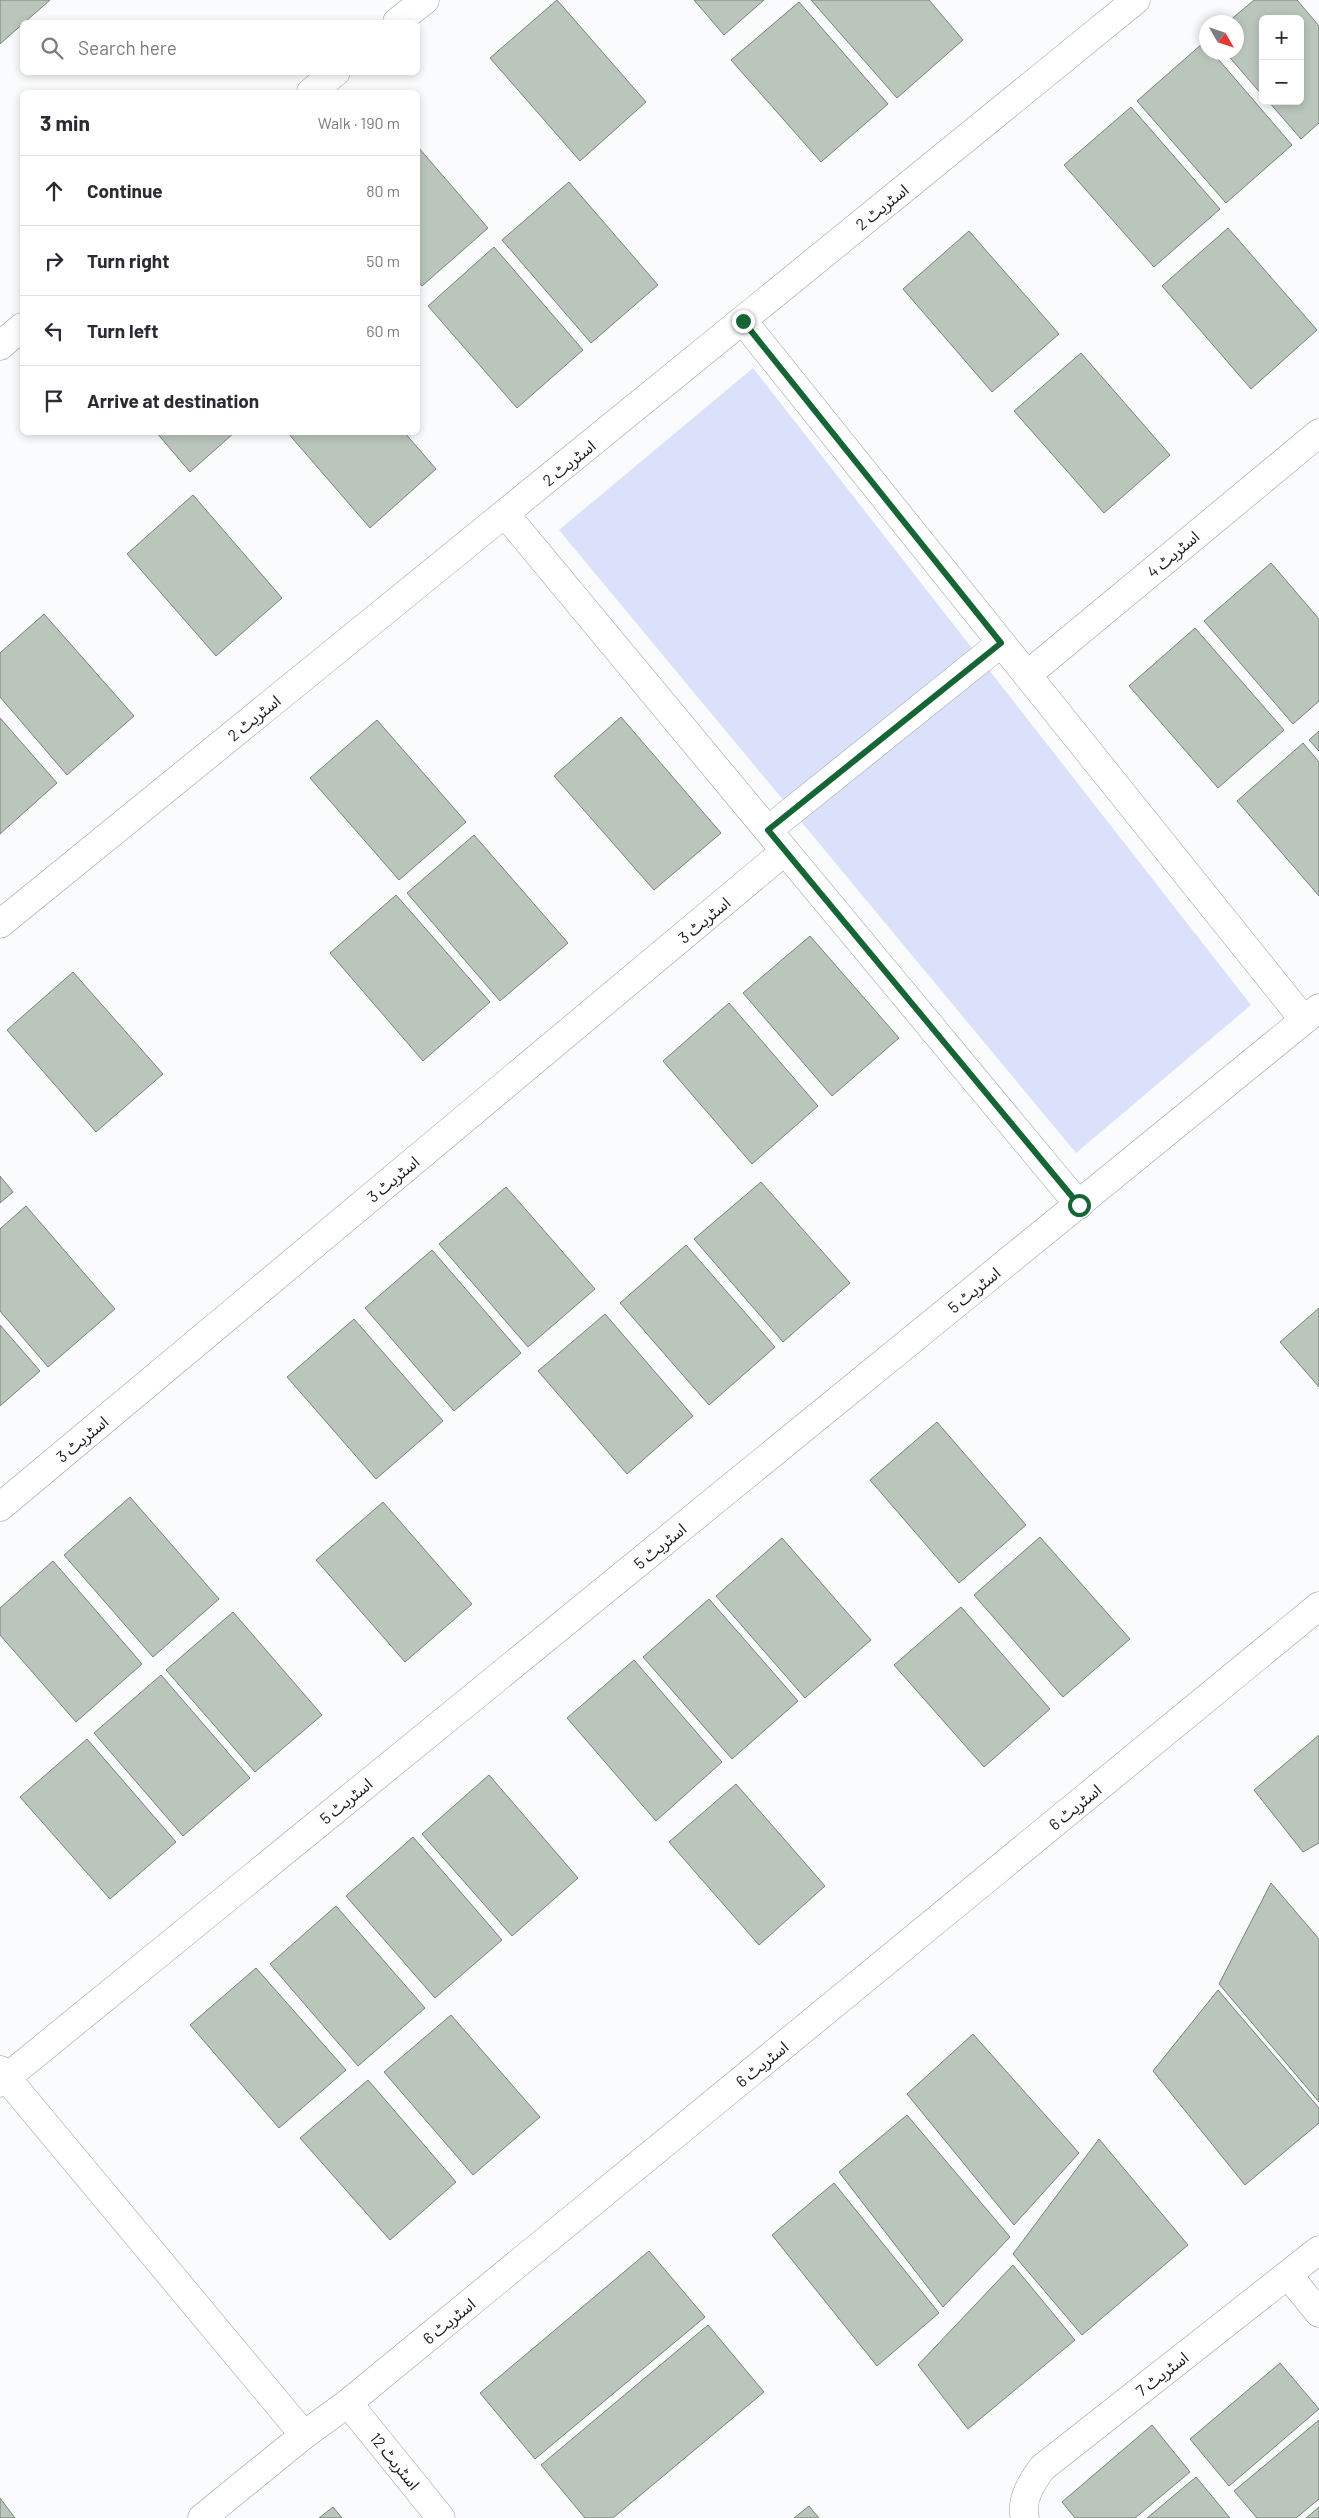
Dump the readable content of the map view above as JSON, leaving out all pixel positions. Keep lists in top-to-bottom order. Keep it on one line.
{"streets":{"street":["اسٹریٹ 2","اسٹریٹ 4","اسٹریٹ 3","اسٹریٹ 5","اسٹریٹ 6","اسٹریٹ 7","اسٹریٹ 12"]},"crossings":[["اسٹریٹ 6","اسٹریٹ 12"]],"north":"bottom right","page":{"map_buttons":["+","−"],"search":"Search here","heading":["3 min","Walk · 190 m"],"list":[["Continue","80 m"],["Turn right","50 m"],["Turn left","60 m"],"Arrive at destination"]}}
